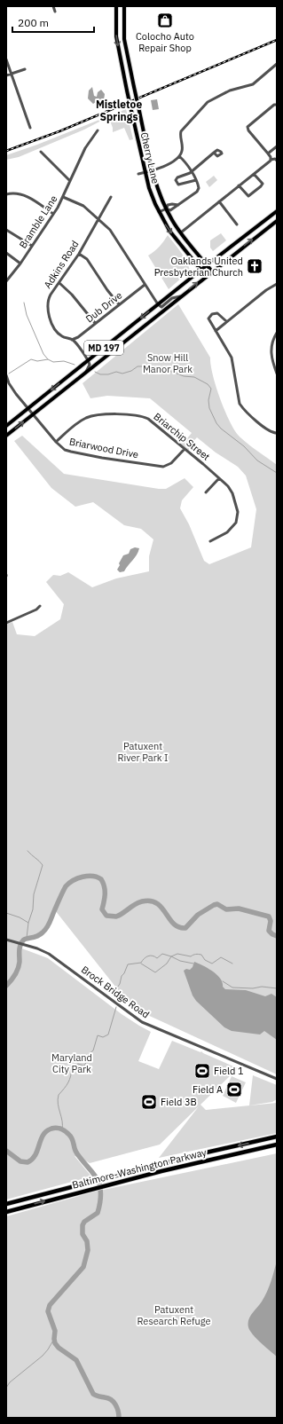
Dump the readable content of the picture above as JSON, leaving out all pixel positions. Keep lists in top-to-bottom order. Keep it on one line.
{"streets":{"highway":["Baltimore-Washington Parkway"],"main road":["Cherry Lane","MD 197"],"street":["Bramble Lane","Adkins Road","Dub Drive","Briarchip Street","Briarwood Drive","Brock Bridge Road"]},"crossings":[["Cherry Lane","MD 197"],["Adkins Road","Dub Drive"],["Adkins Road","MD 197"],["MD 197","Briarwood Drive"],["Briarchip Street","Briarwood Drive"]],"districts":["Mistletoe Springs"],"parks":["Snow Hill Manor Park","Patuxent River Park I","Maryland City Park","Patuxent Research Refuge"],"places":{"shop":["Colocho Auto Repair Shop"],"church":["Oaklands United Presbyterian Church"],"sports":["Field 1","Field A","Field 3B"]},"scale_bar":"200 m"}
